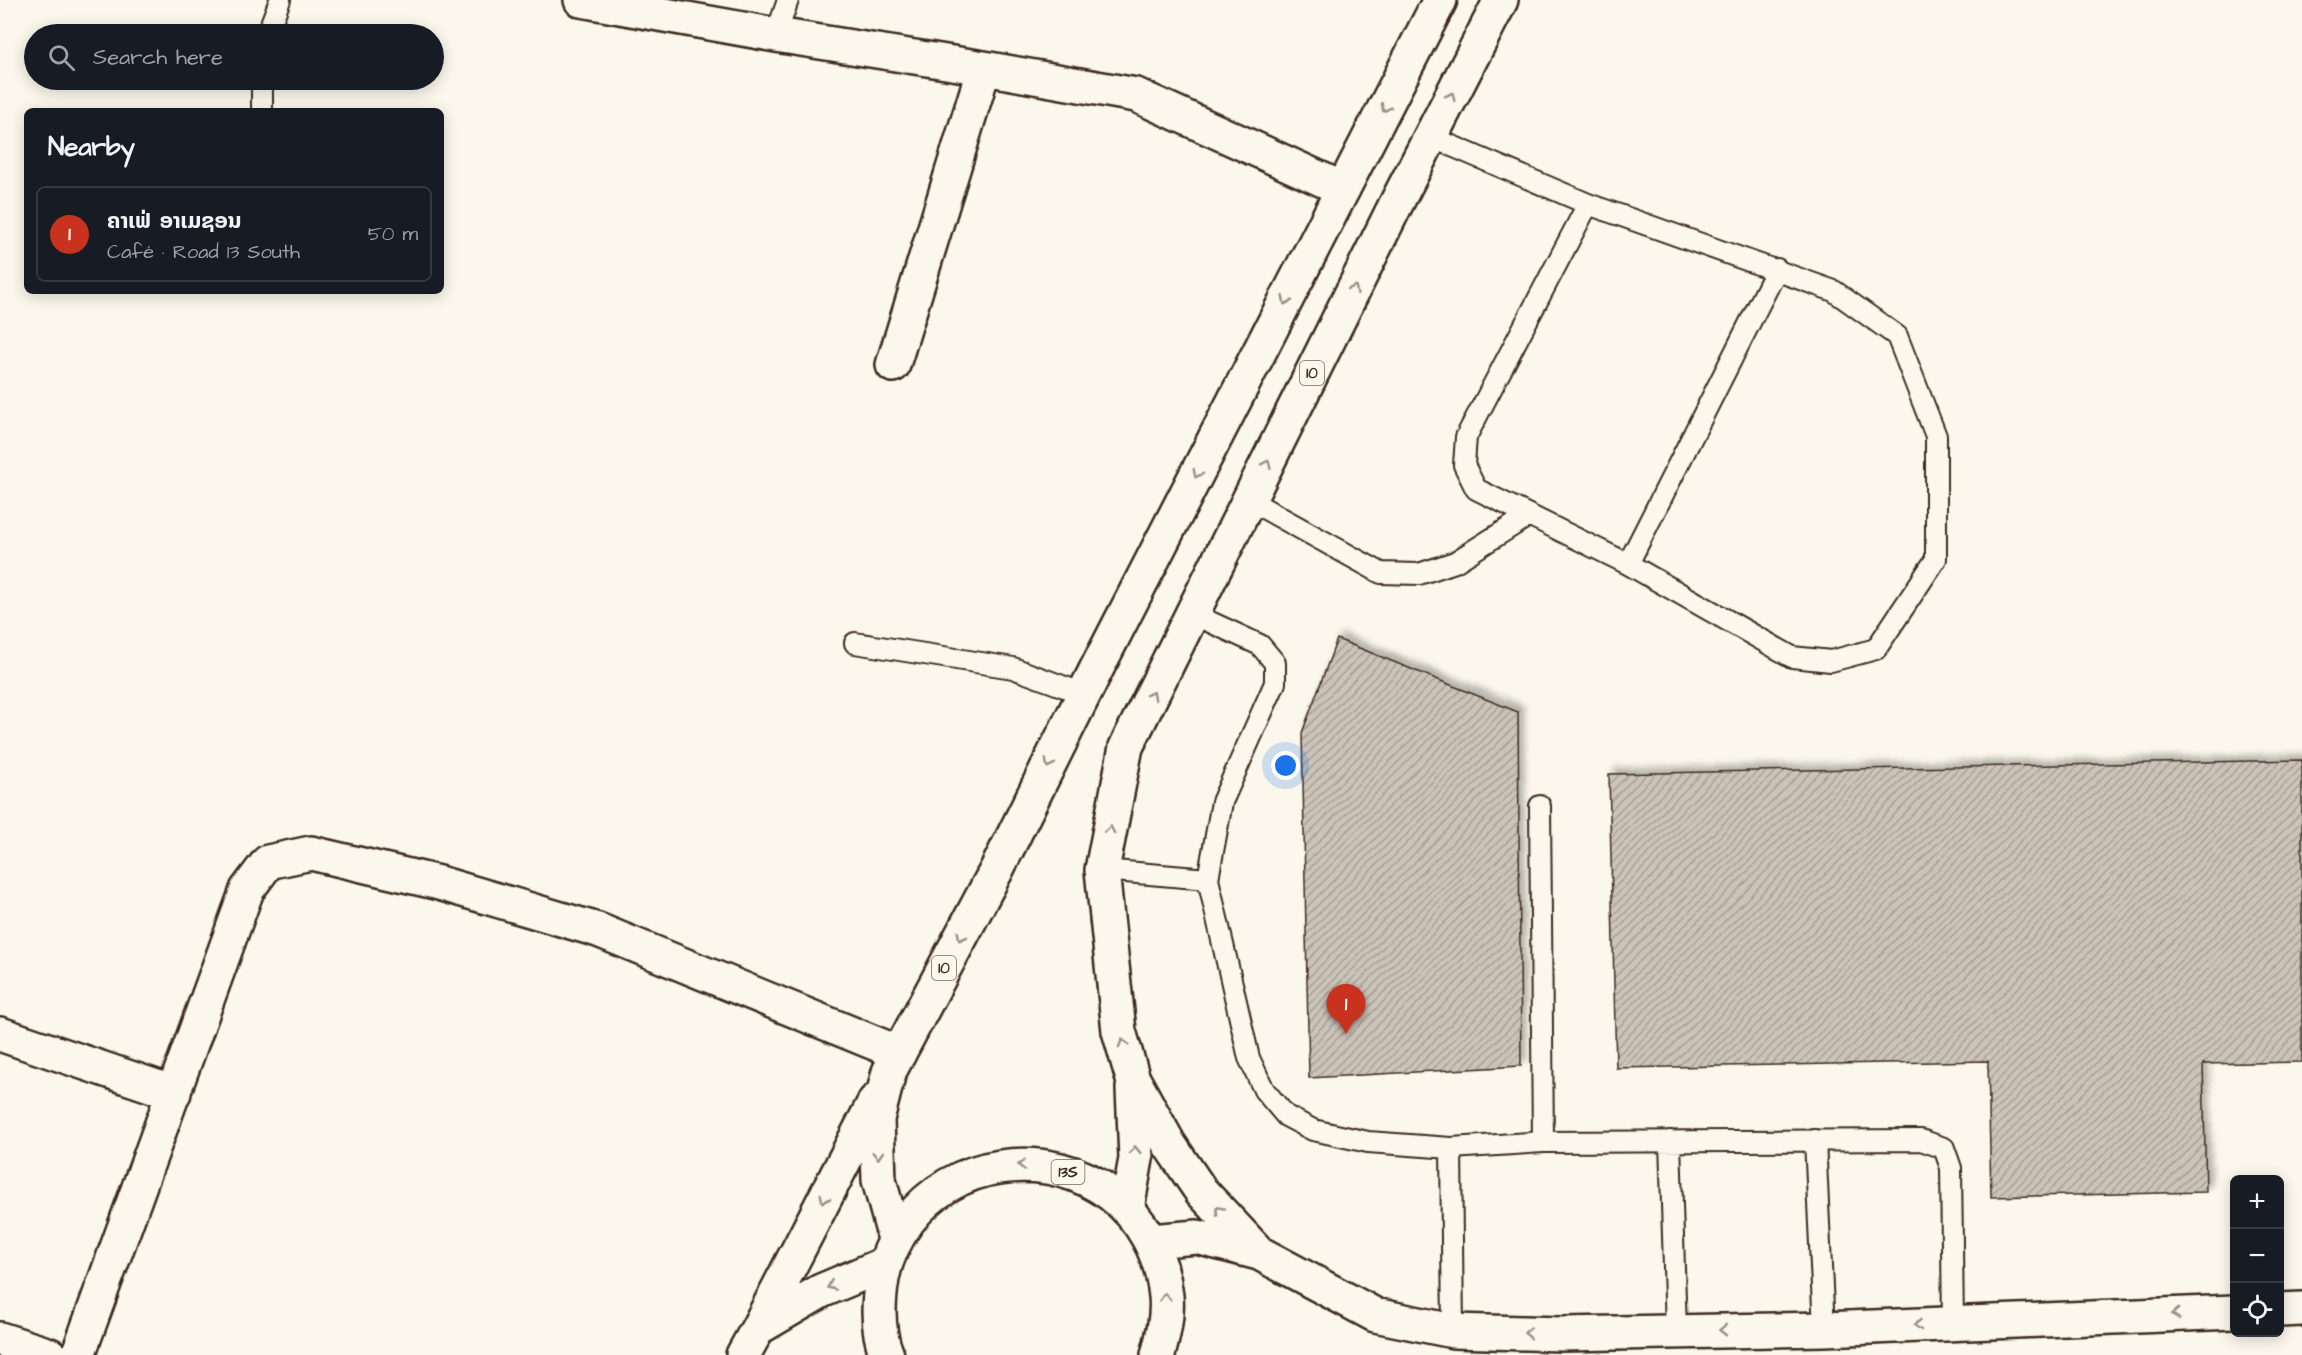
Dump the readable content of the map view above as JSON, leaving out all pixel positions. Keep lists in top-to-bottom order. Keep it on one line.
{"streets":{"main road":["10","13S"]},"crossings":[["10","13S"]],"page":{"search":"Search here","heading":"Nearby","list":[{"mark":"1","name":"ຄາເຟ່ ອາເມຊອນ","note":"Café · Road 13 South","value":"50 m"}],"pins":"1","map_buttons":["+","−"]}}
